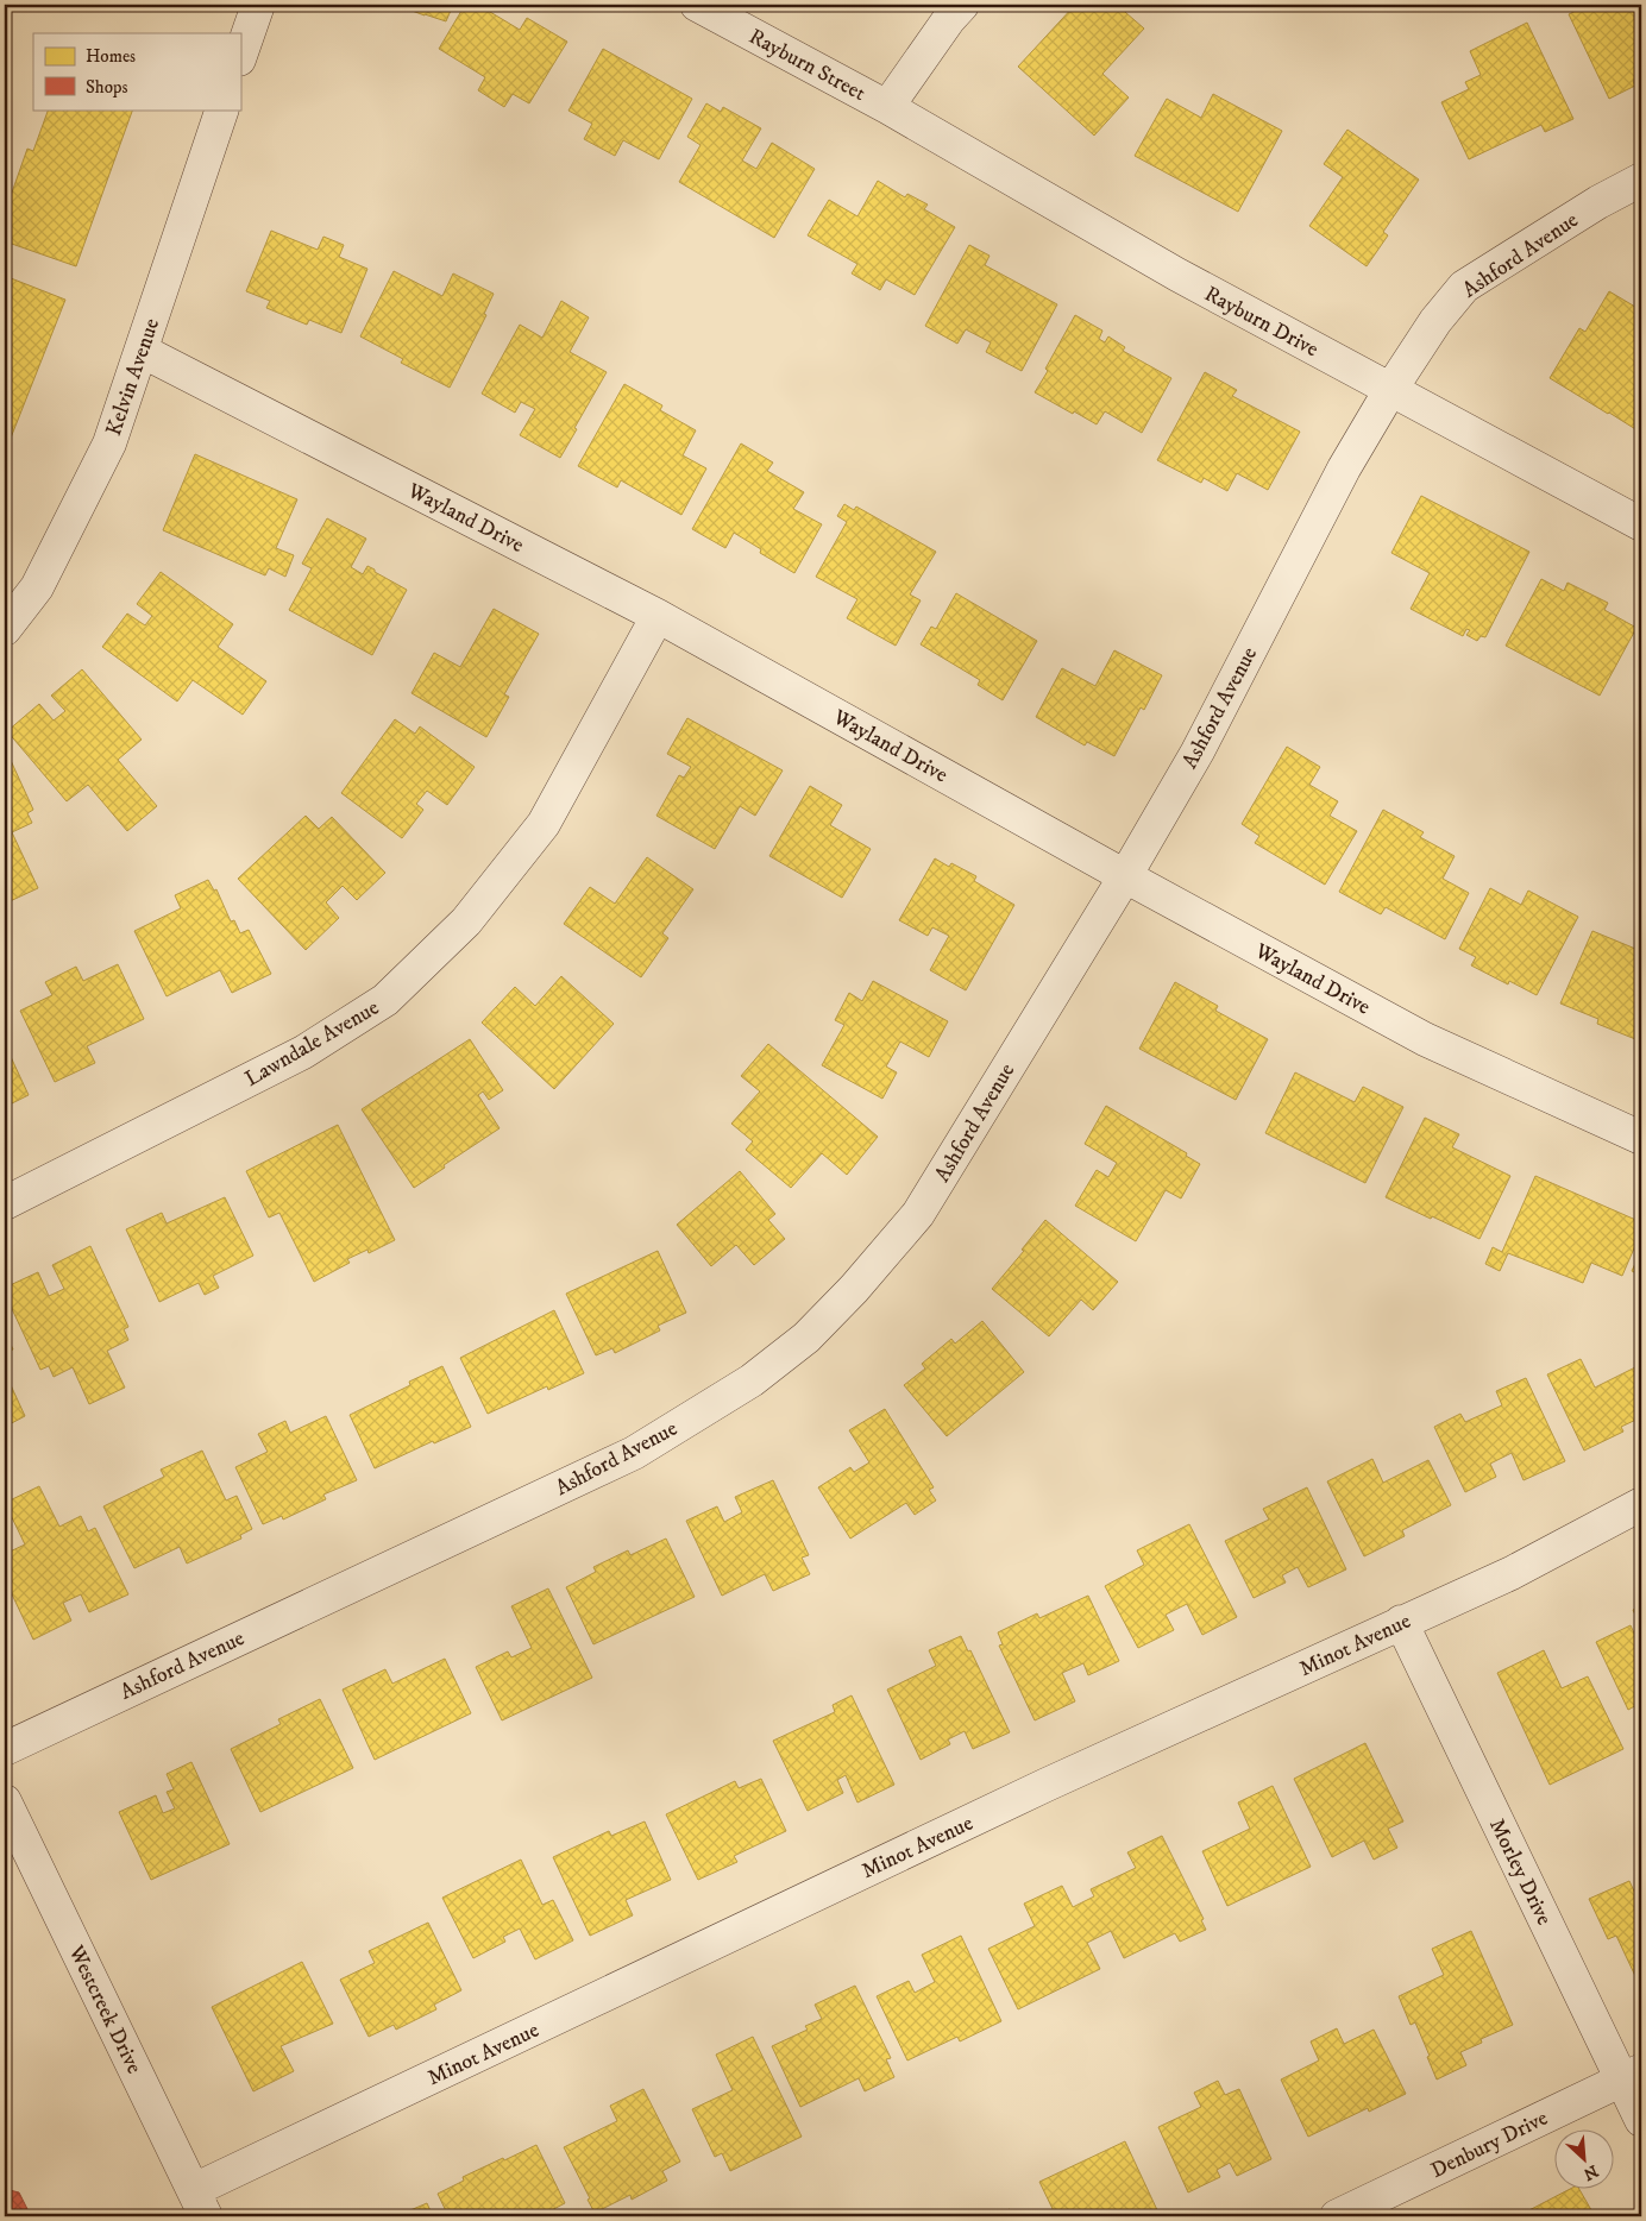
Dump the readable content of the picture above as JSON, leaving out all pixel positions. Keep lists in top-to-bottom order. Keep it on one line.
{"streets":{"street":["Rayburn Street","Ashford Avenue","Rayburn Drive","Kelvin Avenue","Wayland Drive","Lawndale Avenue","Minot Avenue","Morley Drive","Westcreek Drive","Denbury Drive"]},"crossings":[["Rayburn Street","Rayburn Drive"],["Ashford Avenue","Rayburn Drive"],["Ashford Avenue","Wayland Drive"],["Kelvin Avenue","Wayland Drive"],["Wayland Drive","Lawndale Avenue"],["Minot Avenue","Morley Drive"],["Minot Avenue","Westcreek Drive"],["Morley Drive","Denbury Drive"]],"legend":["Homes","Shops"],"north":"bottom right"}
